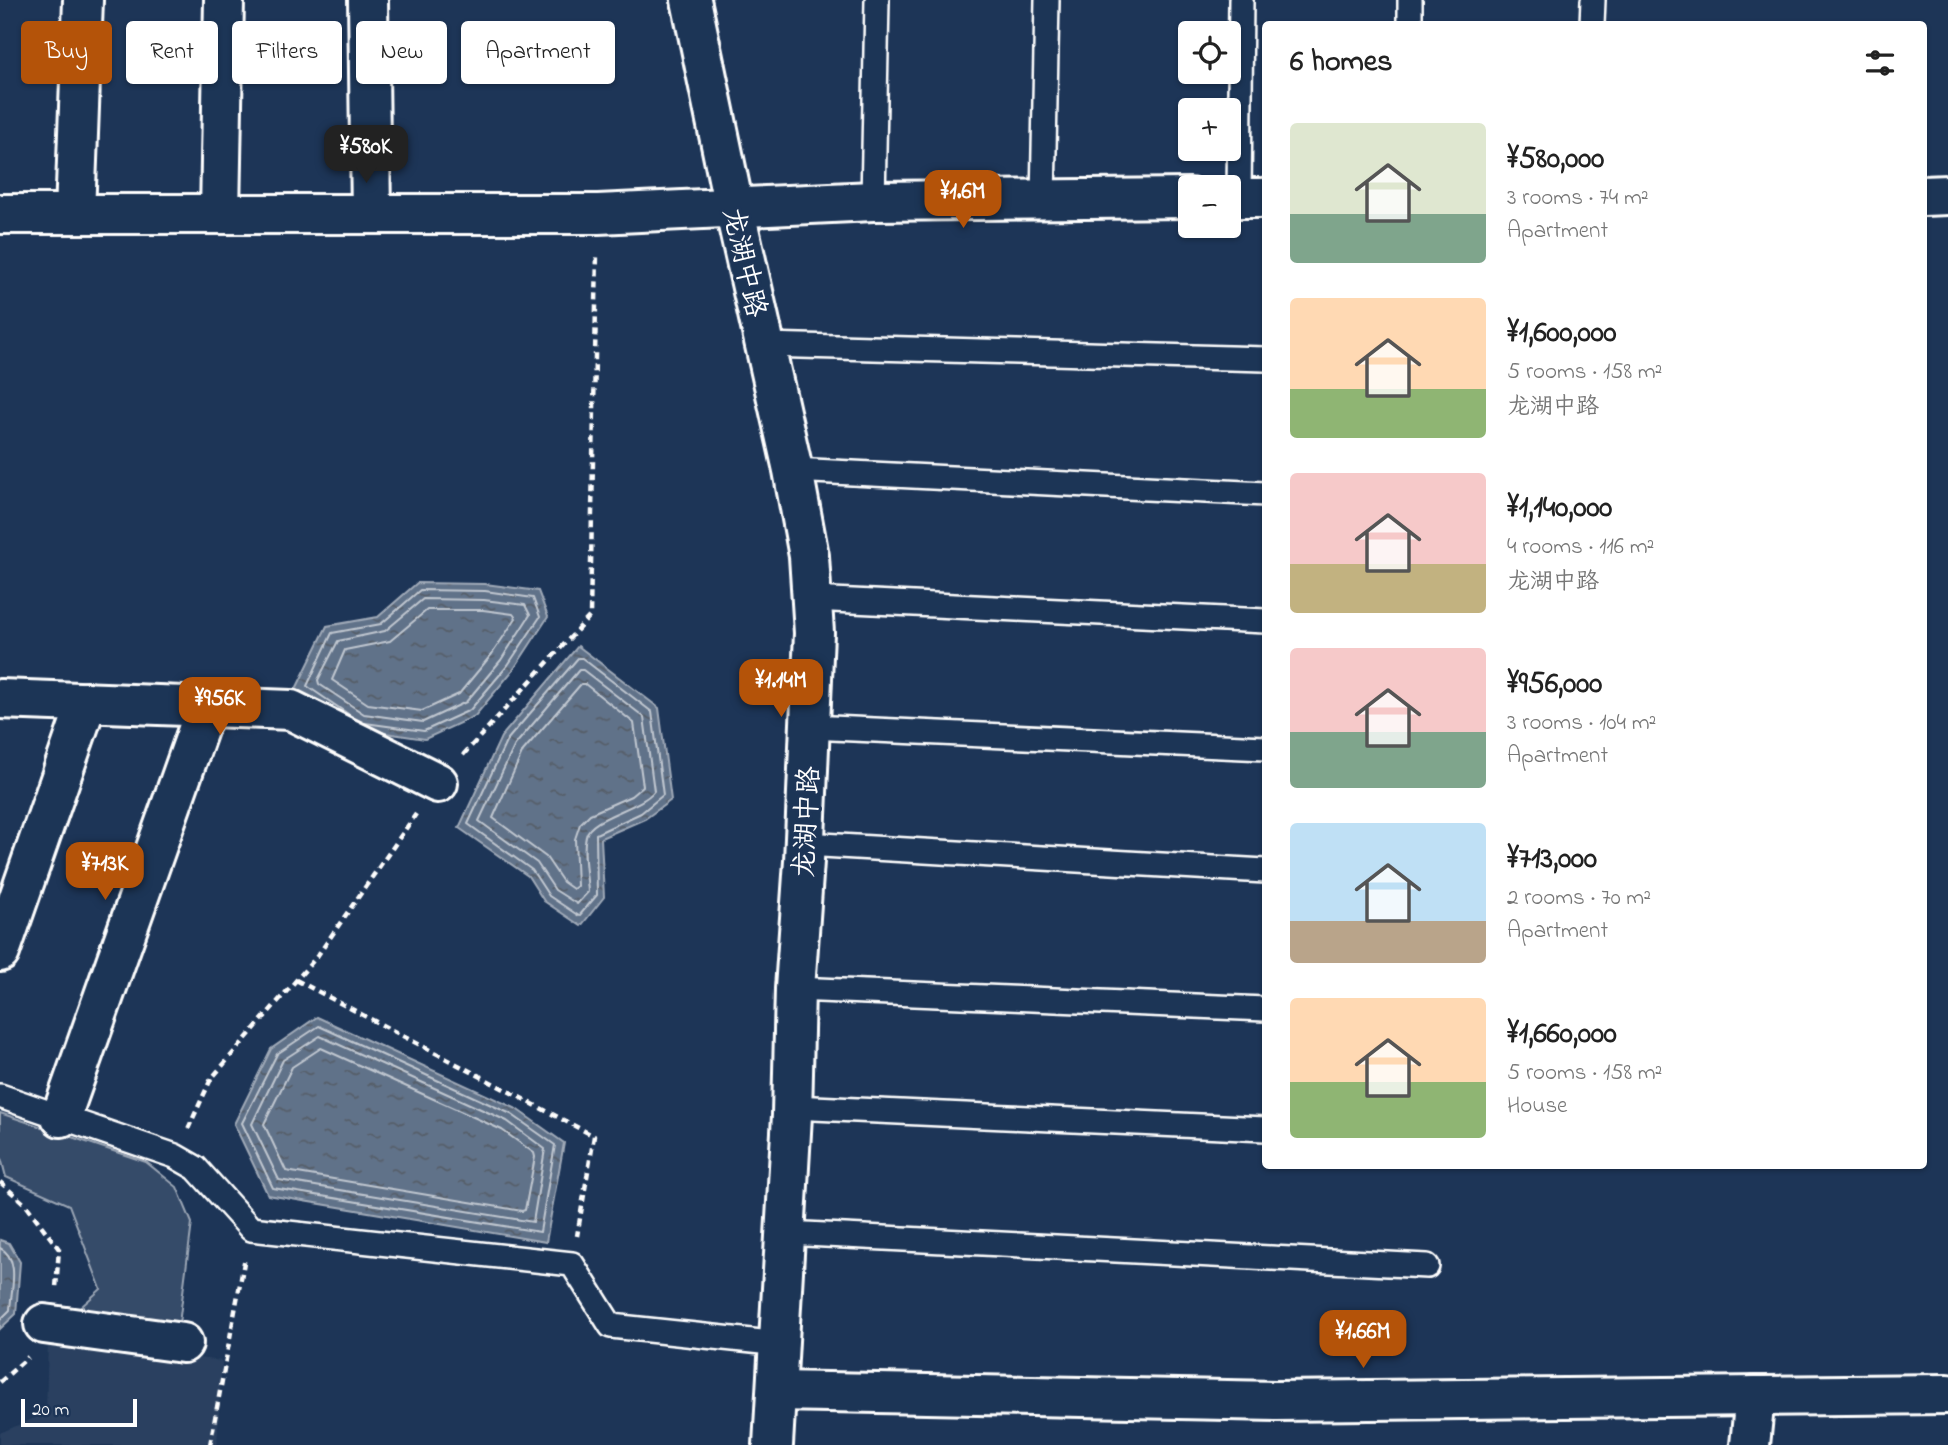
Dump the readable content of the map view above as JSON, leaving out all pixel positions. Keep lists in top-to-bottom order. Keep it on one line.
{"streets":{"street":["龙湖中路"]},"scale_bar":"20 m","page":{"map_buttons":["+","−"],"chip":["Buy","Rent","Filters","New","Apartment"],"heading":"6 homes","list":[{"name":"¥580,000","note":"3 rooms · 74 m² · Apartment"},{"name":"¥1,600,000","note":"5 rooms · 158 m² · 龙湖中路"},{"name":"¥1,140,000","note":"4 rooms · 116 m² · 龙湖中路"},{"name":"¥956,000","note":"3 rooms · 104 m² · Apartment"},{"name":"¥713,000","note":"2 rooms · 70 m² · Apartment"},{"name":"¥1,660,000","note":"5 rooms · 158 m² · House"}],"price":["¥580K","¥1.6M","¥1.14M","¥956K","¥713K","¥1.66M"],"scale":"20 m"}}
